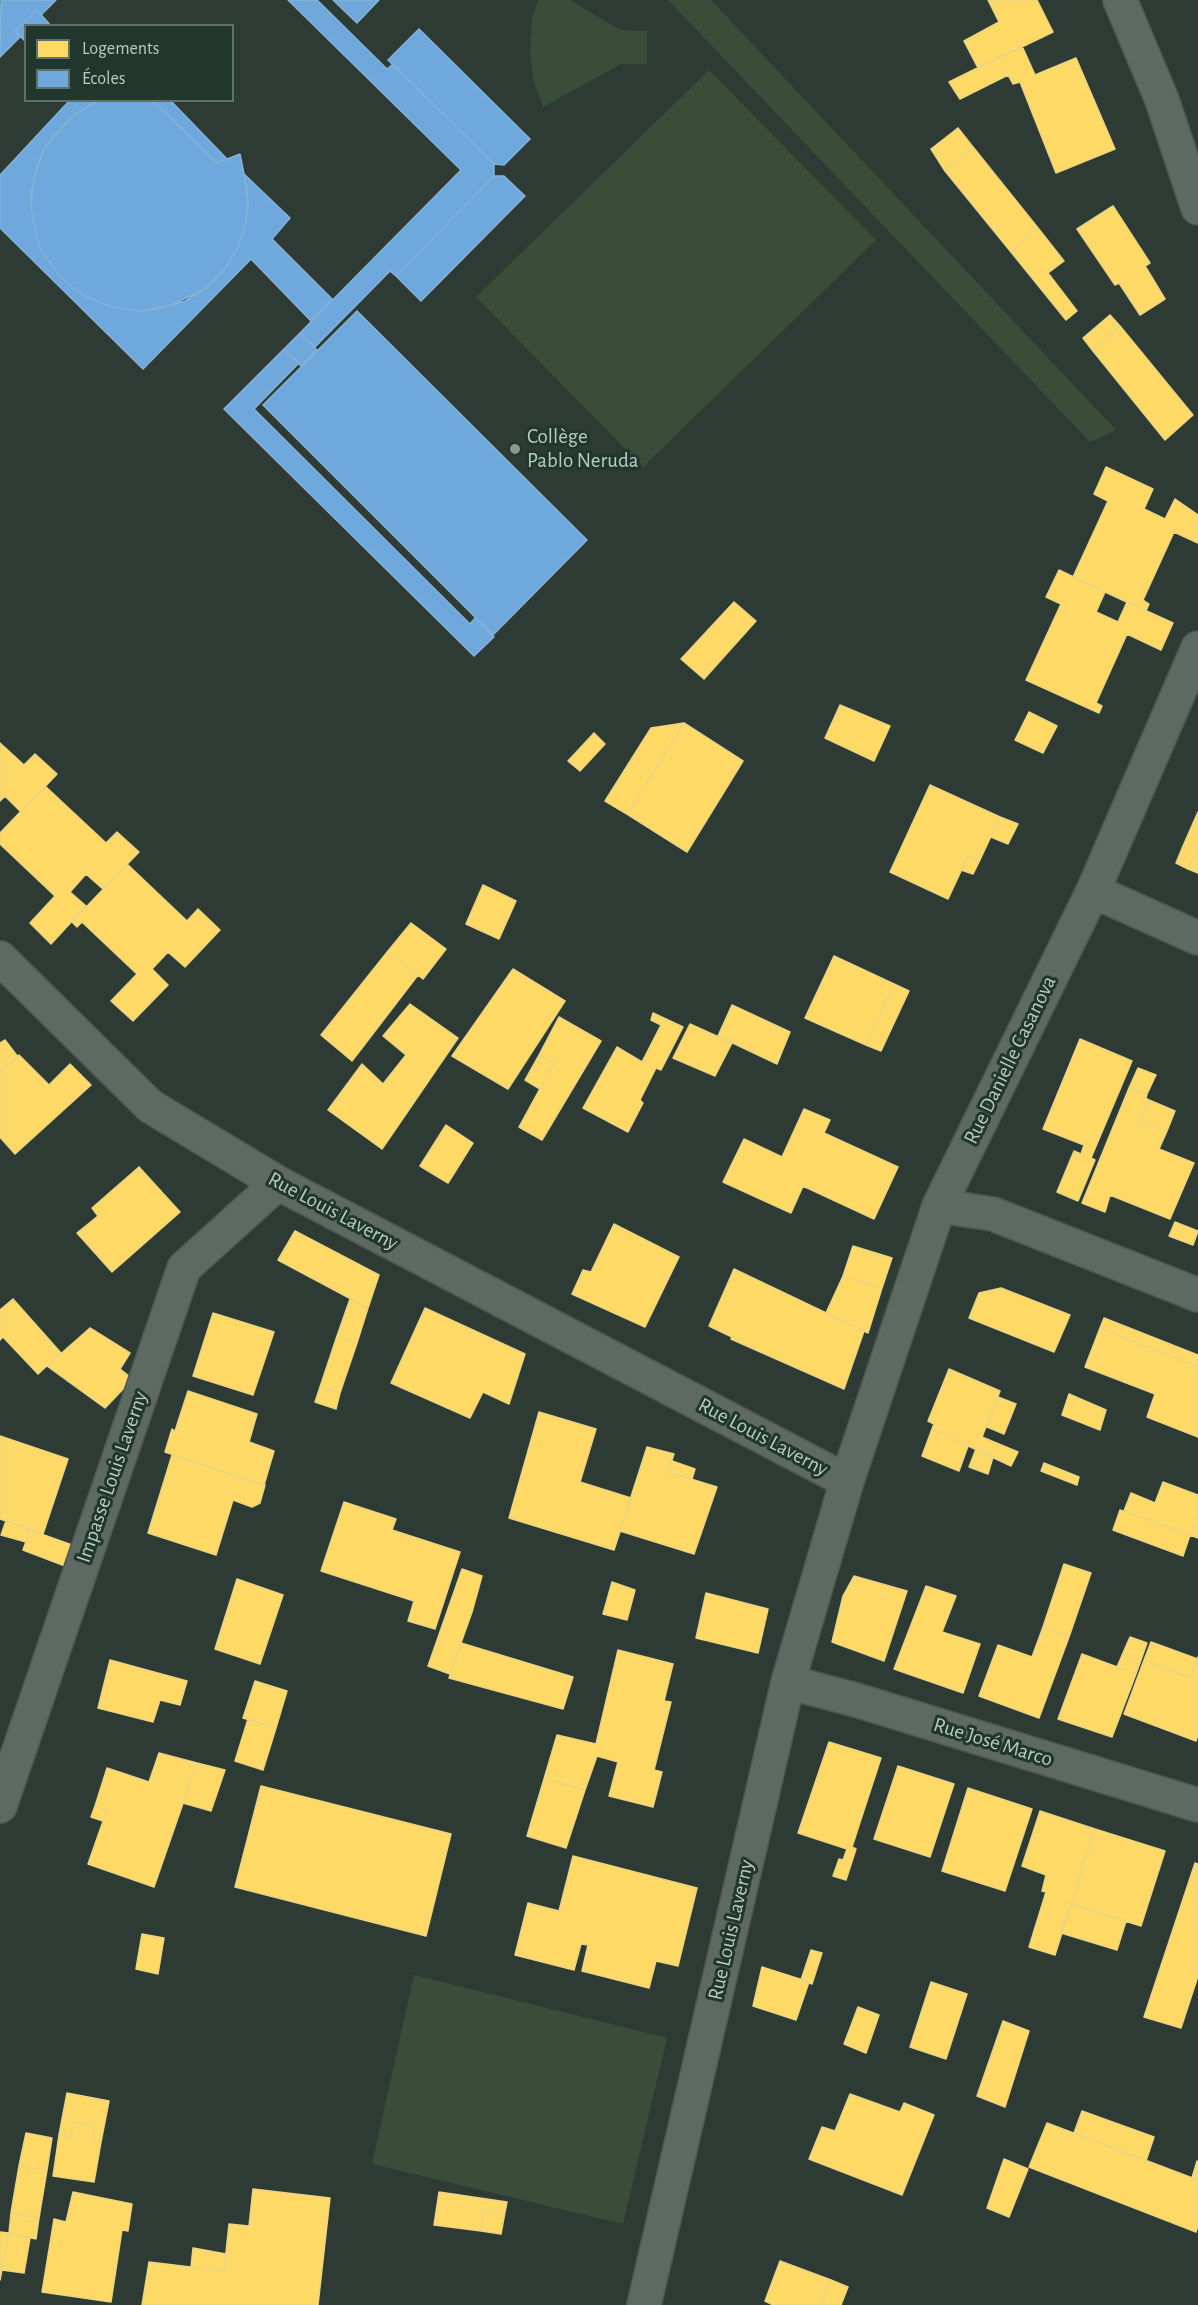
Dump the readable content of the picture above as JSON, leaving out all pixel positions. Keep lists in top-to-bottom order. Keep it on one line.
{"streets":{"street":["Rue Danielle Casanova","Rue Louis Laverny","Impasse Louis Laverny","Rue José Marco"]},"crossings":[["Rue Danielle Casanova","Rue Louis Laverny"],["Rue Louis Laverny","Impasse Louis Laverny"],["Rue Louis Laverny","Rue José Marco"]],"places":["Collège Pablo Neruda"],"legend":["Logements","Écoles"]}
